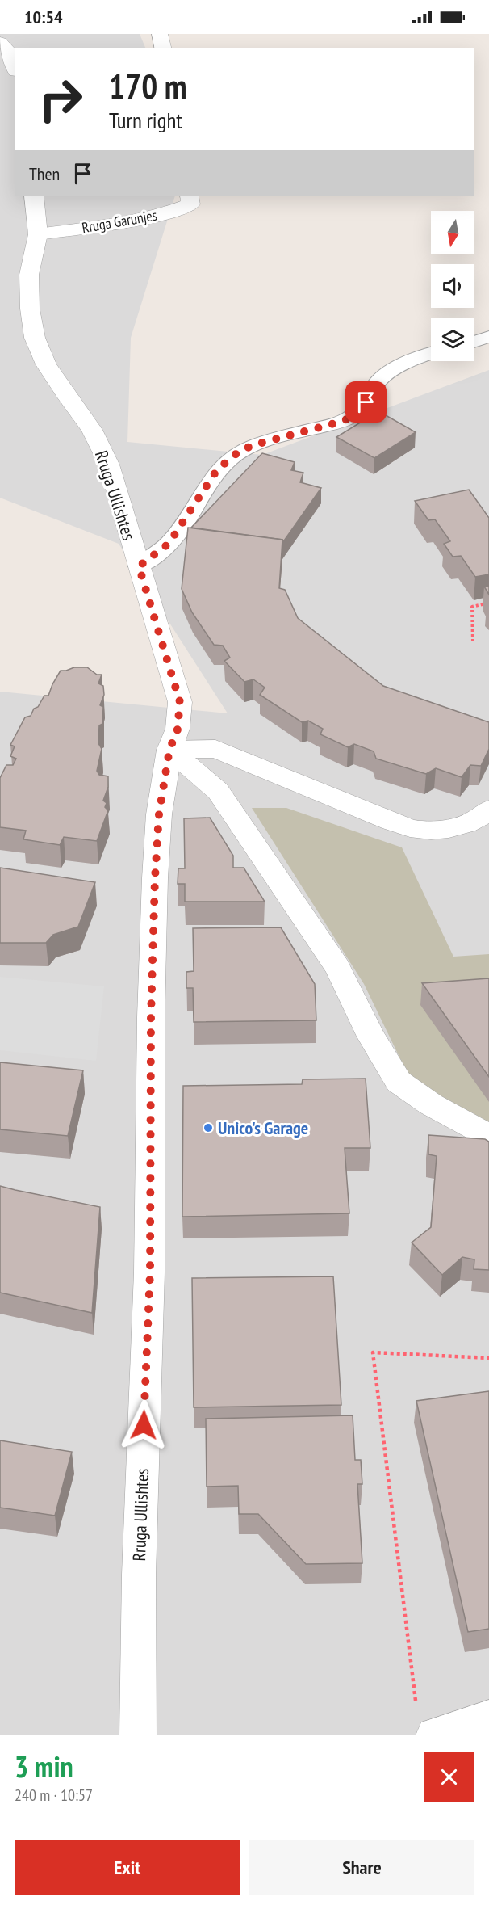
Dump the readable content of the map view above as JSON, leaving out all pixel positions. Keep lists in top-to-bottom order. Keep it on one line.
{"streets":{"street":["Rruga Garunjes","Rruga Ullishtes"]},"crossings":[["Rruga Garunjes","Rruga Ullishtes"]],"places":["Unico's Garage"],"north":"bottom","page":{"status":"10:54","turn":["170 m","Turn right"],"then":"Then","heading":["3 min","240 m · 10:57"],"buttons":["Exit","Share"]}}
